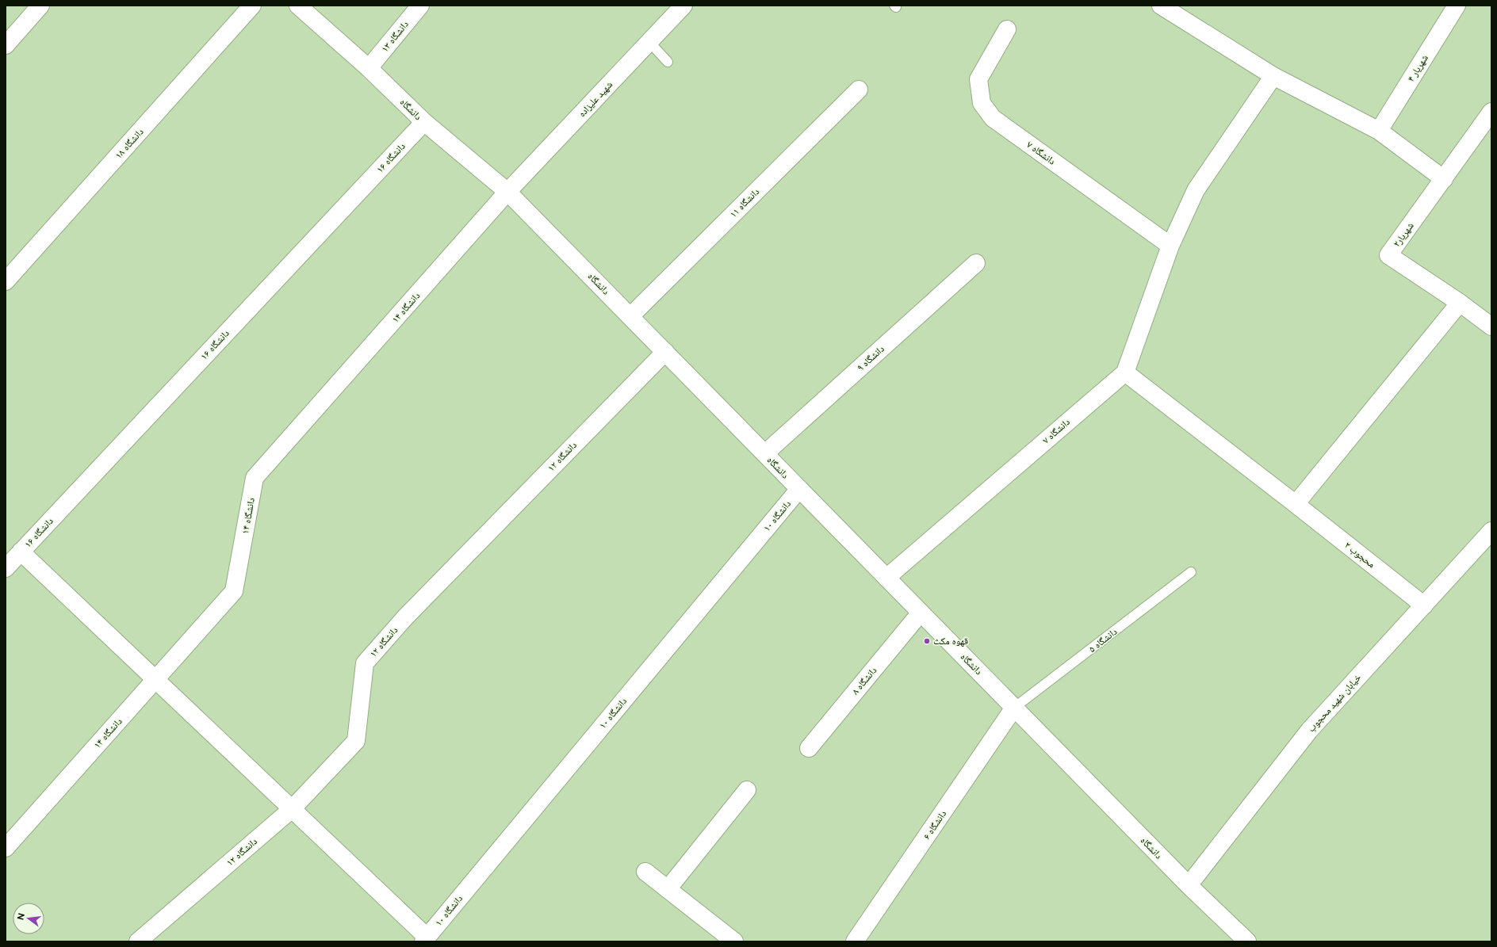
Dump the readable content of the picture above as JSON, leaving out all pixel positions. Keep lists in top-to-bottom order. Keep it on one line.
{"streets":{"street":["دانشگاه ۱۳","شهریار ۴","شهید علیزاده","دانشگاه","دانشگاه ۱۸","دانشگاه ۷","دانشگاه ۱۶","دانشگاه ۱۱","شهریار۲","دانشگاه ۱۴","دانشگاه ۹","دانشگاه ۱۲","دانشگاه ۱۰","محجوب ۲","دانشگاه ۸","خیابان شهید محجوب","دانشگاه ۶"],"lane":["دانشگاه ۵"]},"crossings":[["دانشگاه ۱۳","دانشگاه"],["شهید علیزاده","دانشگاه"],["شهید علیزاده","دانشگاه ۱۴"],["دانشگاه","دانشگاه ۷"],["دانشگاه","دانشگاه ۱۶"],["دانشگاه","دانشگاه ۱۱"],["دانشگاه","دانشگاه ۱۴"],["دانشگاه","دانشگاه ۹"],["دانشگاه","دانشگاه ۱۲"],["دانشگاه","دانشگاه ۱۰"],["دانشگاه","دانشگاه ۵"],["دانشگاه","دانشگاه ۸"],["دانشگاه","خیابان شهید محجوب"],["دانشگاه","دانشگاه ۶"],["دانشگاه ۷","محجوب ۲"],["محجوب ۲","خیابان شهید محجوب"],["دانشگاه ۵","دانشگاه ۶"]],"places":["قهوه مکث"],"north":"left"}
